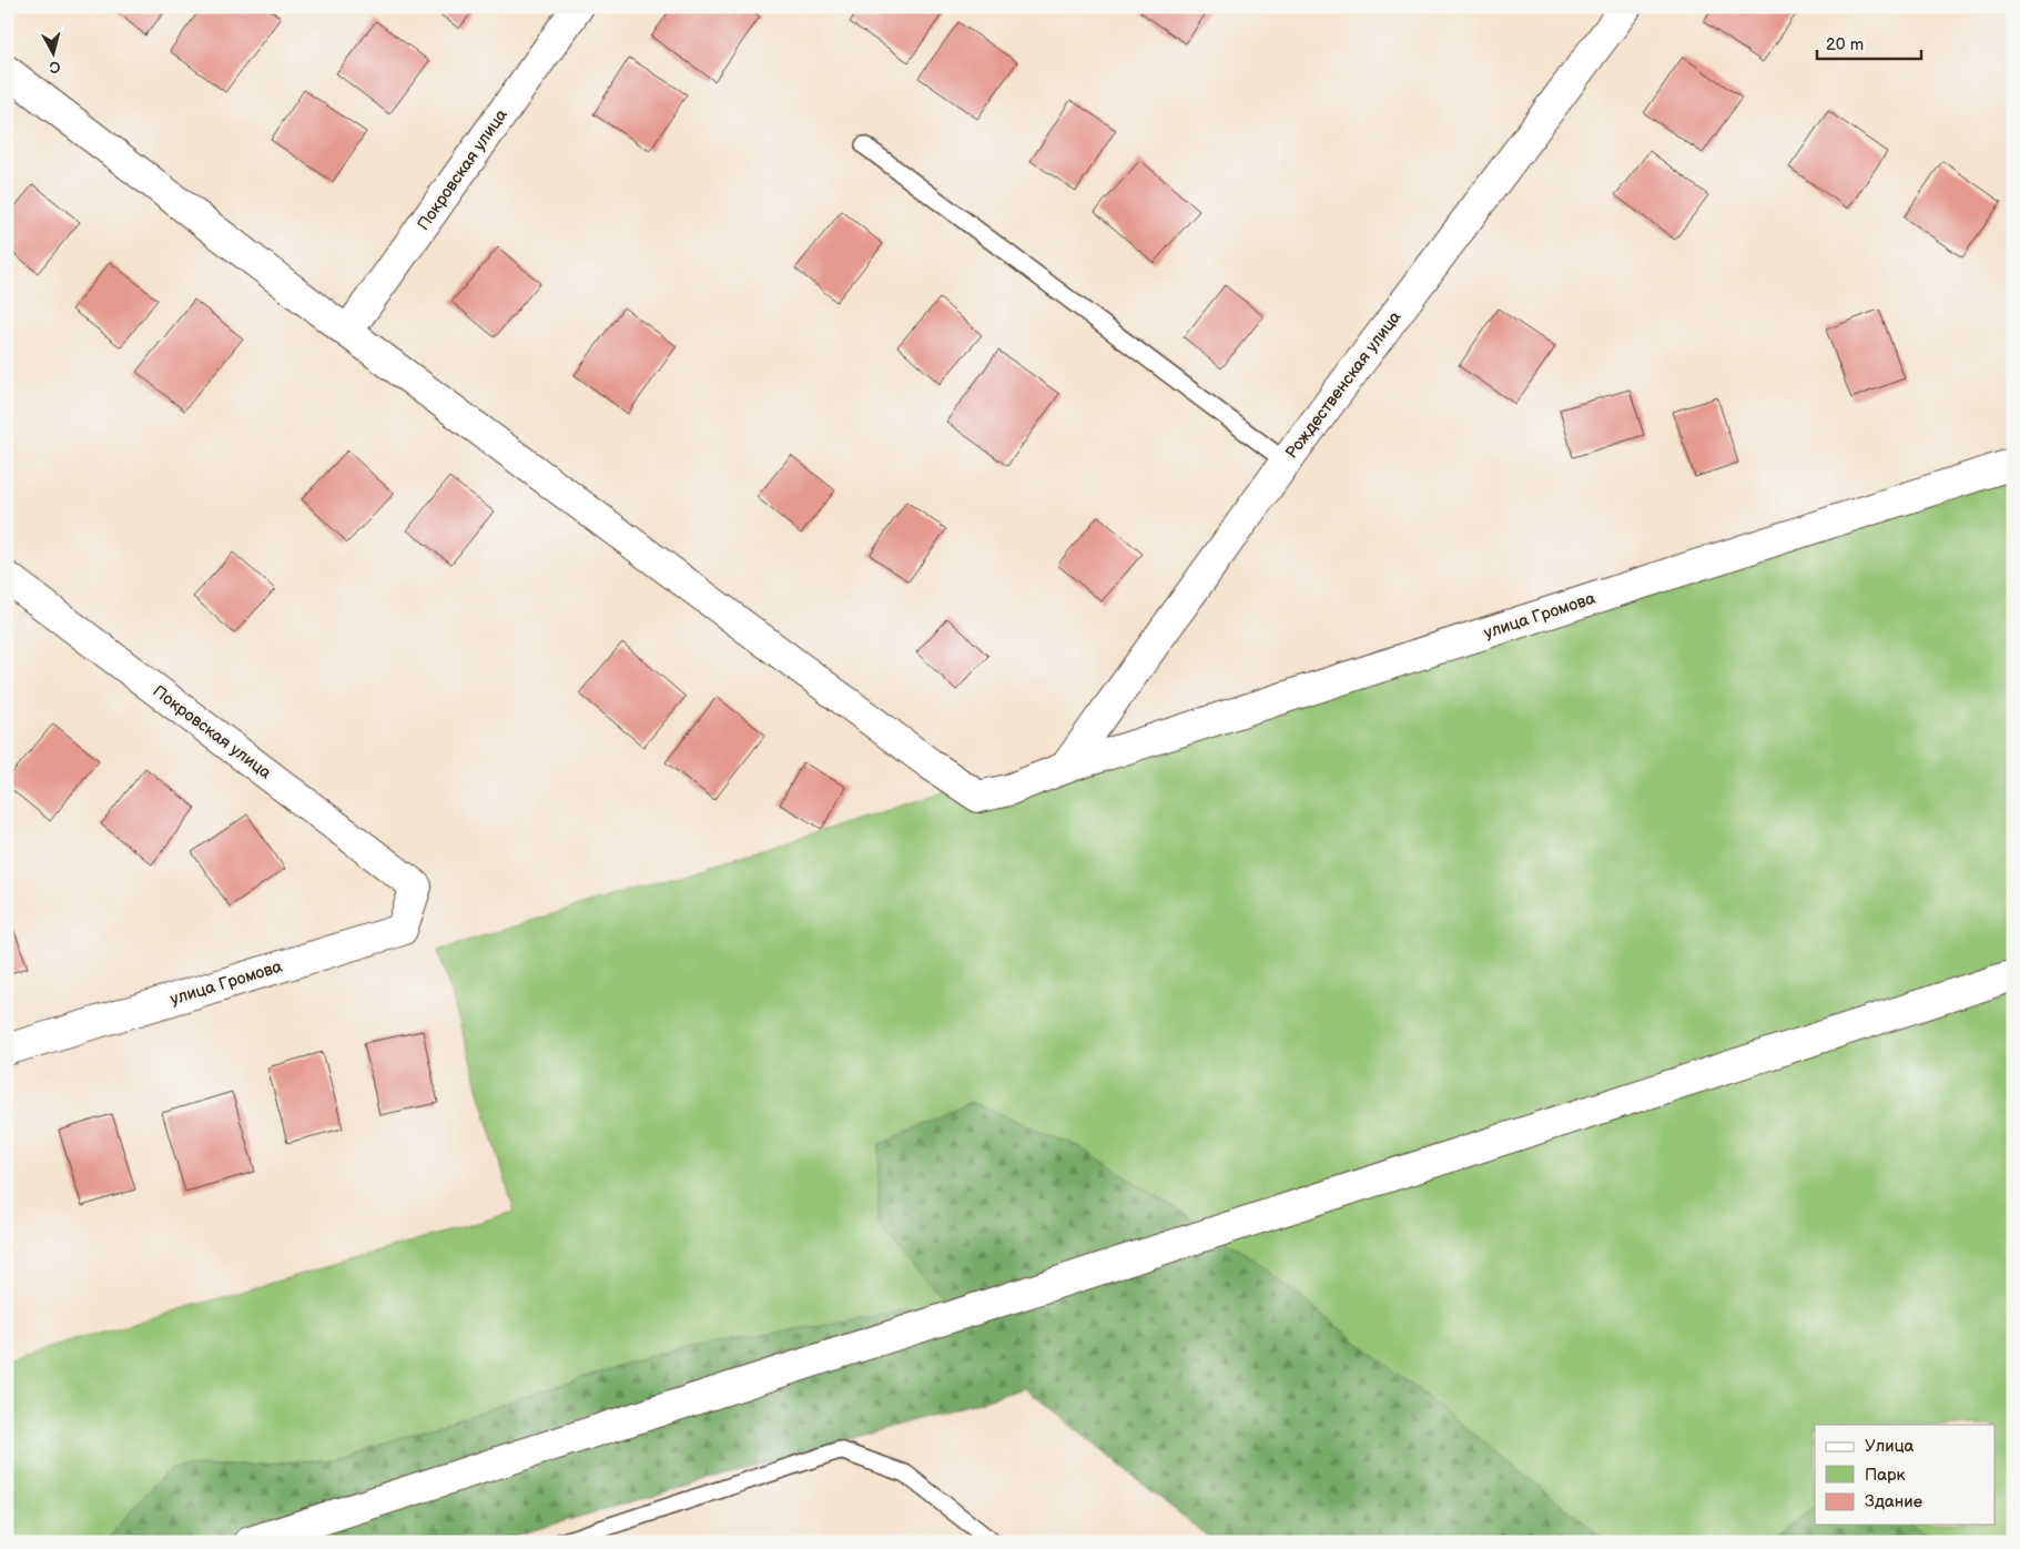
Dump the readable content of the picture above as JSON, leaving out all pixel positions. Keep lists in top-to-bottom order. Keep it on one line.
{"streets":{"street":["Покровская улица","Рождественская улица","улица Громова"]},"crossings":[["Покровская улица","улица Громова"],["Рождественская улица","улица Громова"]],"legend":["Улица","Парк","Здание"],"scale_bar":"20 m","north":"bottom"}
